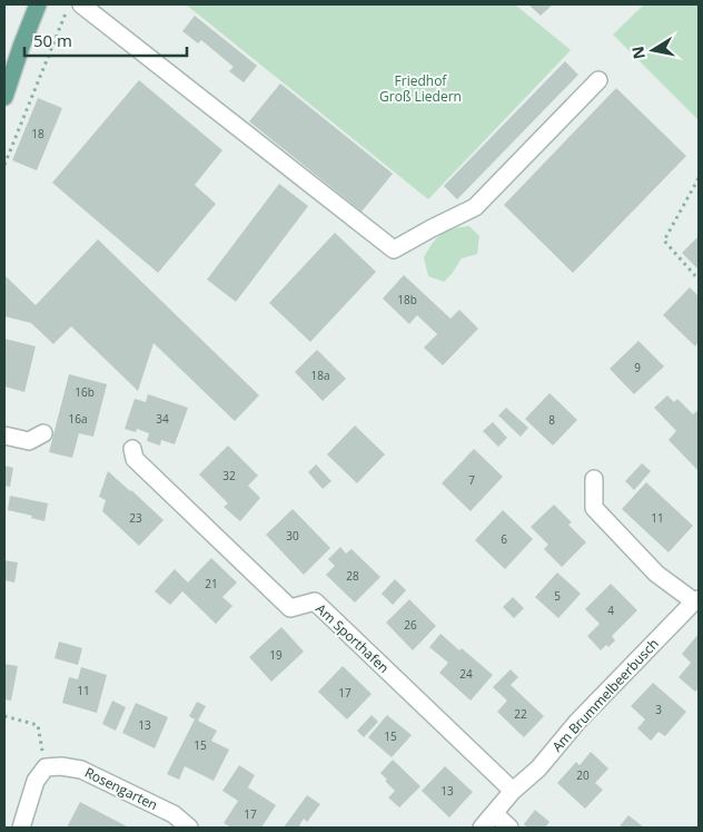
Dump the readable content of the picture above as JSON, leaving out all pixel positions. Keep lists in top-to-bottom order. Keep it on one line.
{"streets":{"street":["Am Sporthafen","Am Brummelbeerbusch","Rosengarten"]},"crossings":[["Am Sporthafen","Am Brummelbeerbusch"]],"parks":["Friedhof Groß Liedern"],"house_numbers":["18","18b","9","18a","16b","16a","34","8","32","7","23","11","30","6","28","21","5","4","26","19","24","11","17","3","22","13","15","15","20","13","17"],"scale_bar":"50 m","north":"left"}
